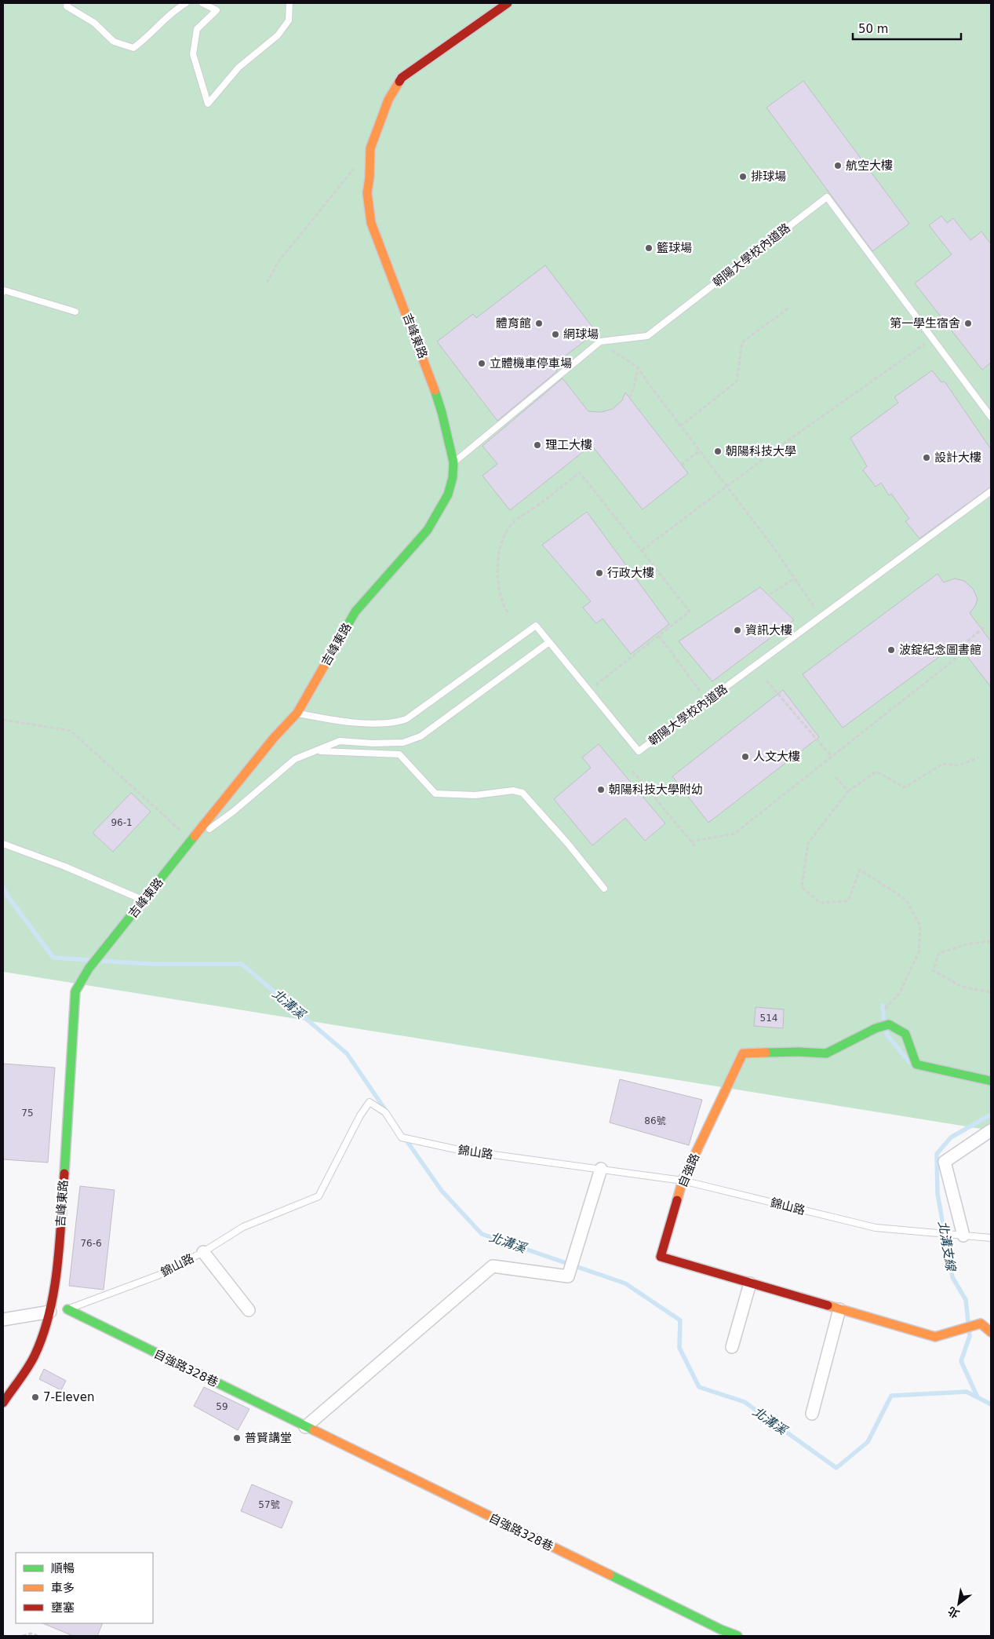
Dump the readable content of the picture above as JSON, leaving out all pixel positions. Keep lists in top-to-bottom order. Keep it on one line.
{"streets":{"street":["吉峰東路","自強路","自強路328巷"],"lane":["朝陽大學校內道路","錦山路"]},"crossings":[["朝陽大學校內道路","吉峰東路"],["吉峰東路","錦山路"],["吉峰東路","自強路328巷"],["錦山路","自強路"],["錦山路","自強路328巷"]],"water":["北溝溪","北溝支線"],"places":["航空大樓","排球場","籃球場","體育館","第一學生宿舍","網球場","立體機車停車場","理工大樓","朝陽科技大學","設計大樓","行政大樓","資訊大樓","波錠紀念圖書館","人文大樓","朝陽科技大學附幼","7-Eleven","普賢講堂"],"house_numbers":["96-1","514","75","86號","76-6","59","57號"],"legend":["順暢","車多","壅塞"],"scale_bar":"50 m","north":"bottom left"}
